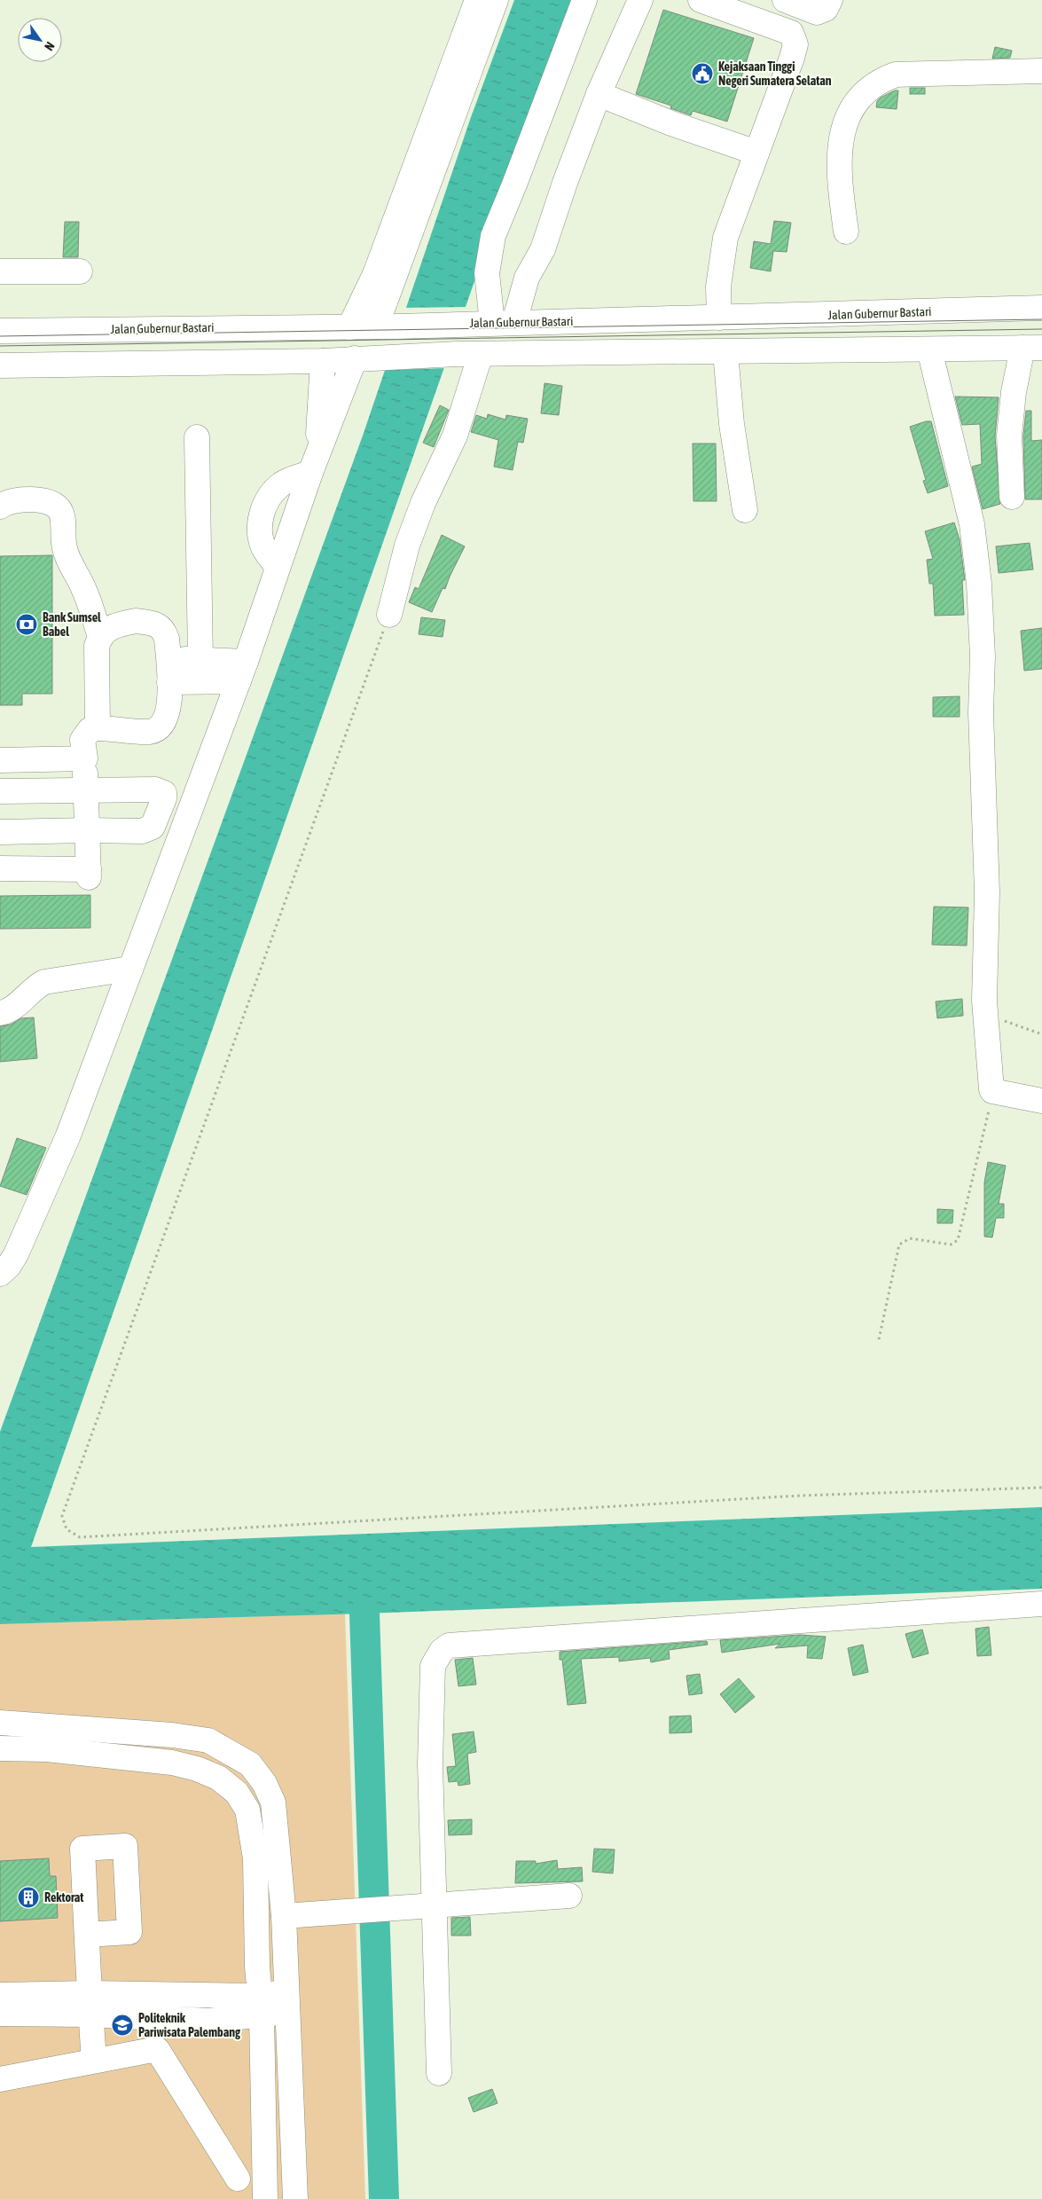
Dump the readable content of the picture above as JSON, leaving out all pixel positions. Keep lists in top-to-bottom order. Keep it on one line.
{"streets":{"main road":["Jalan Gubernur Bastari"]},"places":{"public building":["Kejaksaan Tinggi Negeri Sumatera Selatan"],"bank":["Bank Sumsel Babel"],"building":["Rektorat"],"school or university":["Politeknik Pariwisata Palembang"]},"north":"bottom right"}
